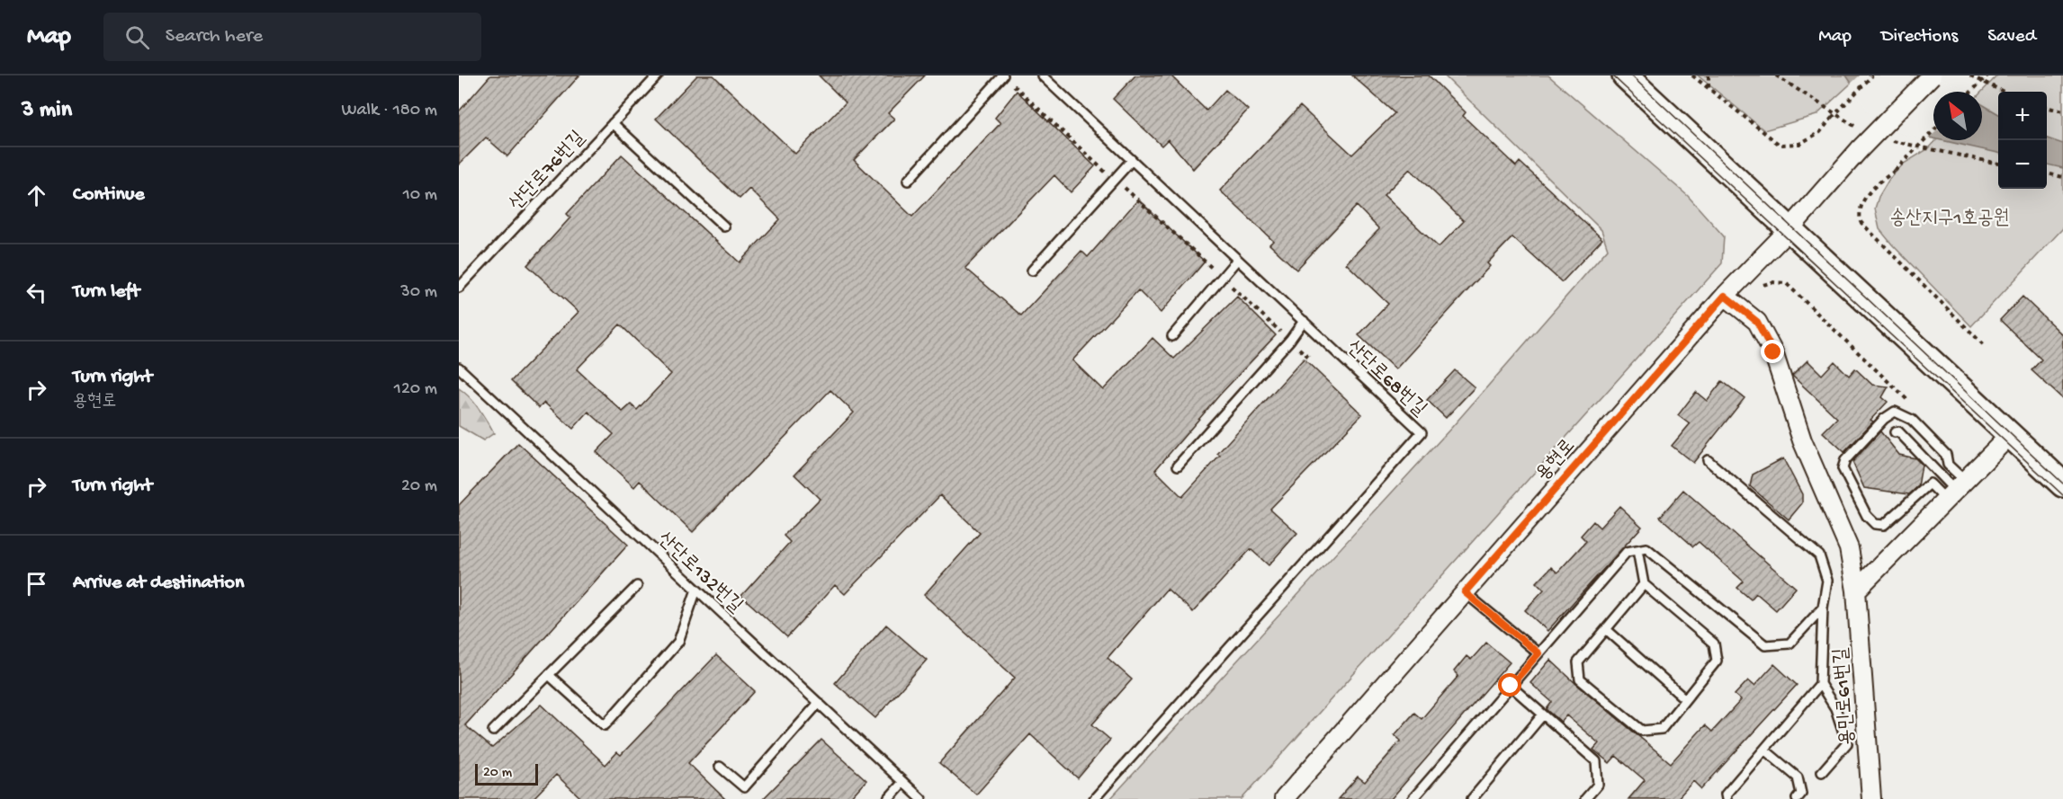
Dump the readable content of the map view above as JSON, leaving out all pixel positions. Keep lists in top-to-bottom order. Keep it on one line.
{"streets":{"street":["용현로","용민로61번길"],"lane":["산단로76번길","산단로68번길","산단로132번길"]},"crossings":[["용현로","용민로61번길"]],"parks":["송산지구1호공원"],"scale_bar":"20 m","north":"top left","page":{"header":"Map","search":"Search here","nav":["Map","Directions","Saved"],"heading":["3 min","Walk · 180 m"],"map_buttons":["+","−"],"list":[["Continue","10 m"],["Turn left","30 m"],["Turn right","용현로","120 m"],["Turn right","20 m"],"Arrive at destination"],"scale":"20 m"}}
